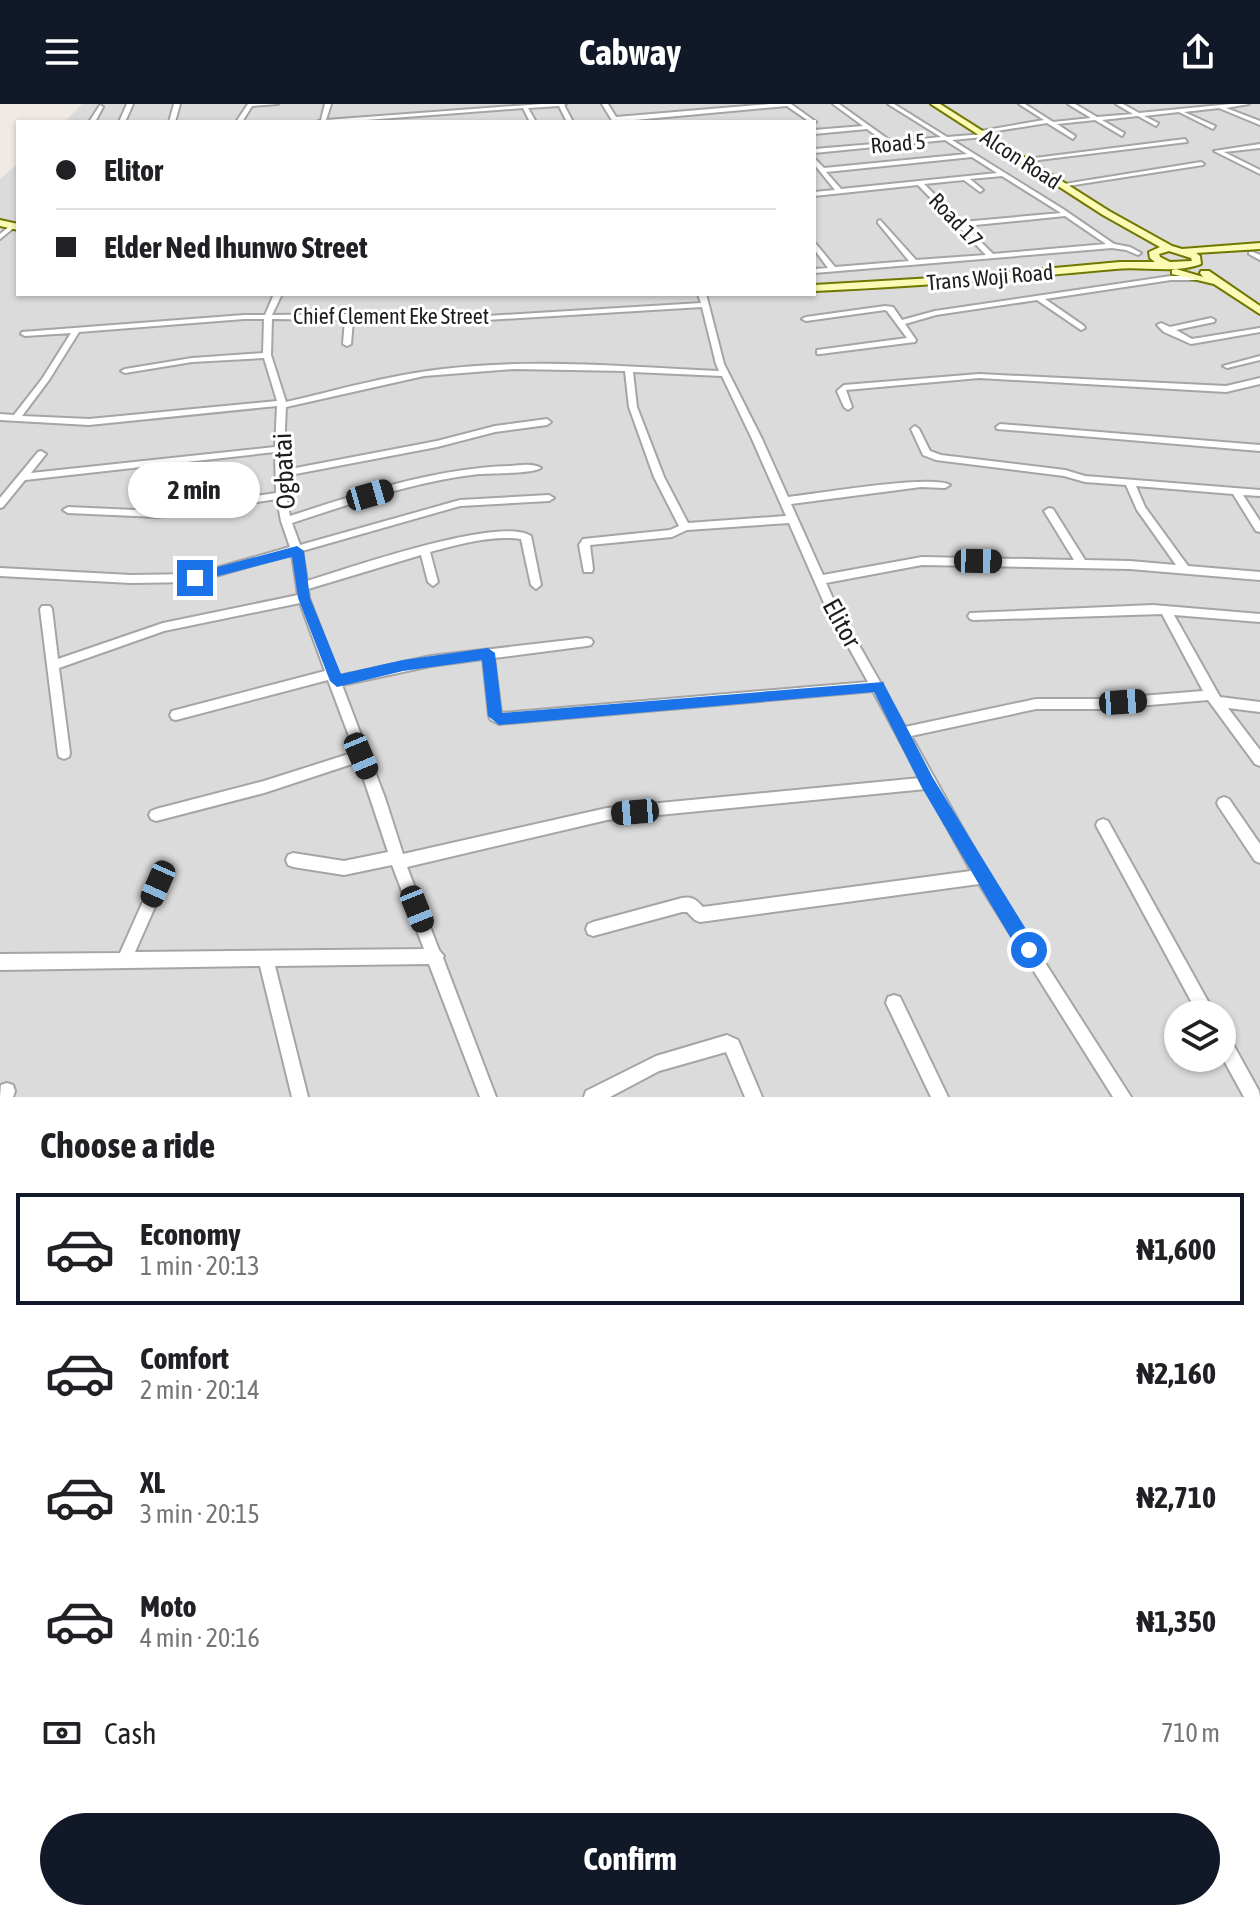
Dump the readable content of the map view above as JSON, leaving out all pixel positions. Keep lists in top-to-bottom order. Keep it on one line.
{"streets":{"main road":["Alcon Road","Trans Woji Road"],"street":["Road 5","Road 17","Chief Clement Eke Street","Ogbatai","Elitor"]},"crossings":[["Road 5","Alcon Road"],["Chief Clement Eke Street","Ogbatai"],["Chief Clement Eke Street","Elitor"]],"page":{"header":"Cabway","banner":["Elitor","Elder Ned Ihunwo Street"],"bubble":"2 min","heading":"Choose a ride","list":[{"name":"Economy","note":"1 min · 20:13","value":"₦1,600"},{"name":"Comfort","note":"2 min · 20:14","value":"₦2,160"},{"name":"XL","note":"3 min · 20:15","value":"₦2,710"},{"name":"Moto","note":"4 min · 20:16","value":"₦1,350"}],"pay":["Cash","710 m"],"buttons":"Confirm"}}
